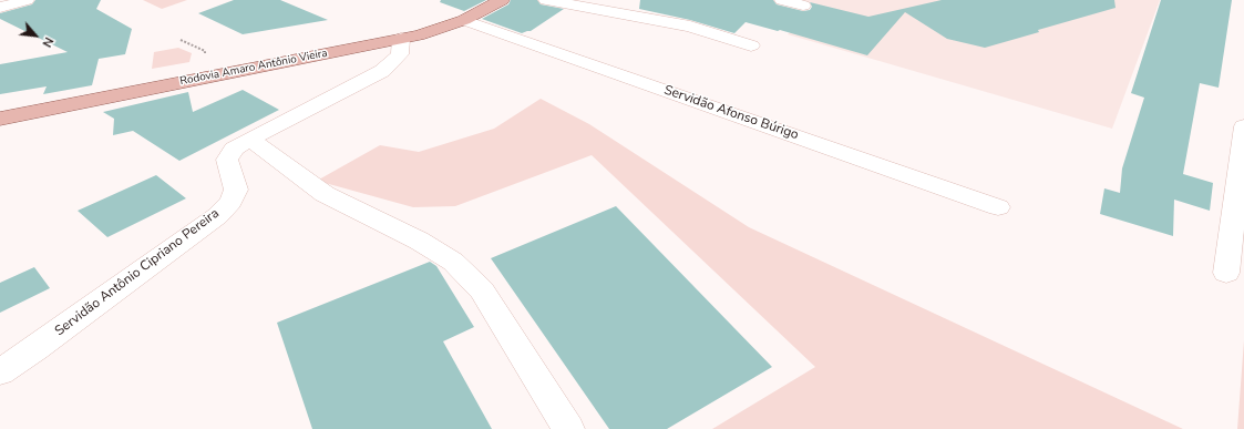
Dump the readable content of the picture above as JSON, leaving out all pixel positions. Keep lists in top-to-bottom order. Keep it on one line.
{"streets":{"main road":["Rodovia Amaro Antônio Vieira"],"street":["Servidão Afonso Búrigo","Servidão Antônio Cipriano Pereira"]},"crossings":[["Rodovia Amaro Antônio Vieira","Servidão Afonso Búrigo"],["Rodovia Amaro Antônio Vieira","Servidão Antônio Cipriano Pereira"]],"north":"bottom right"}
